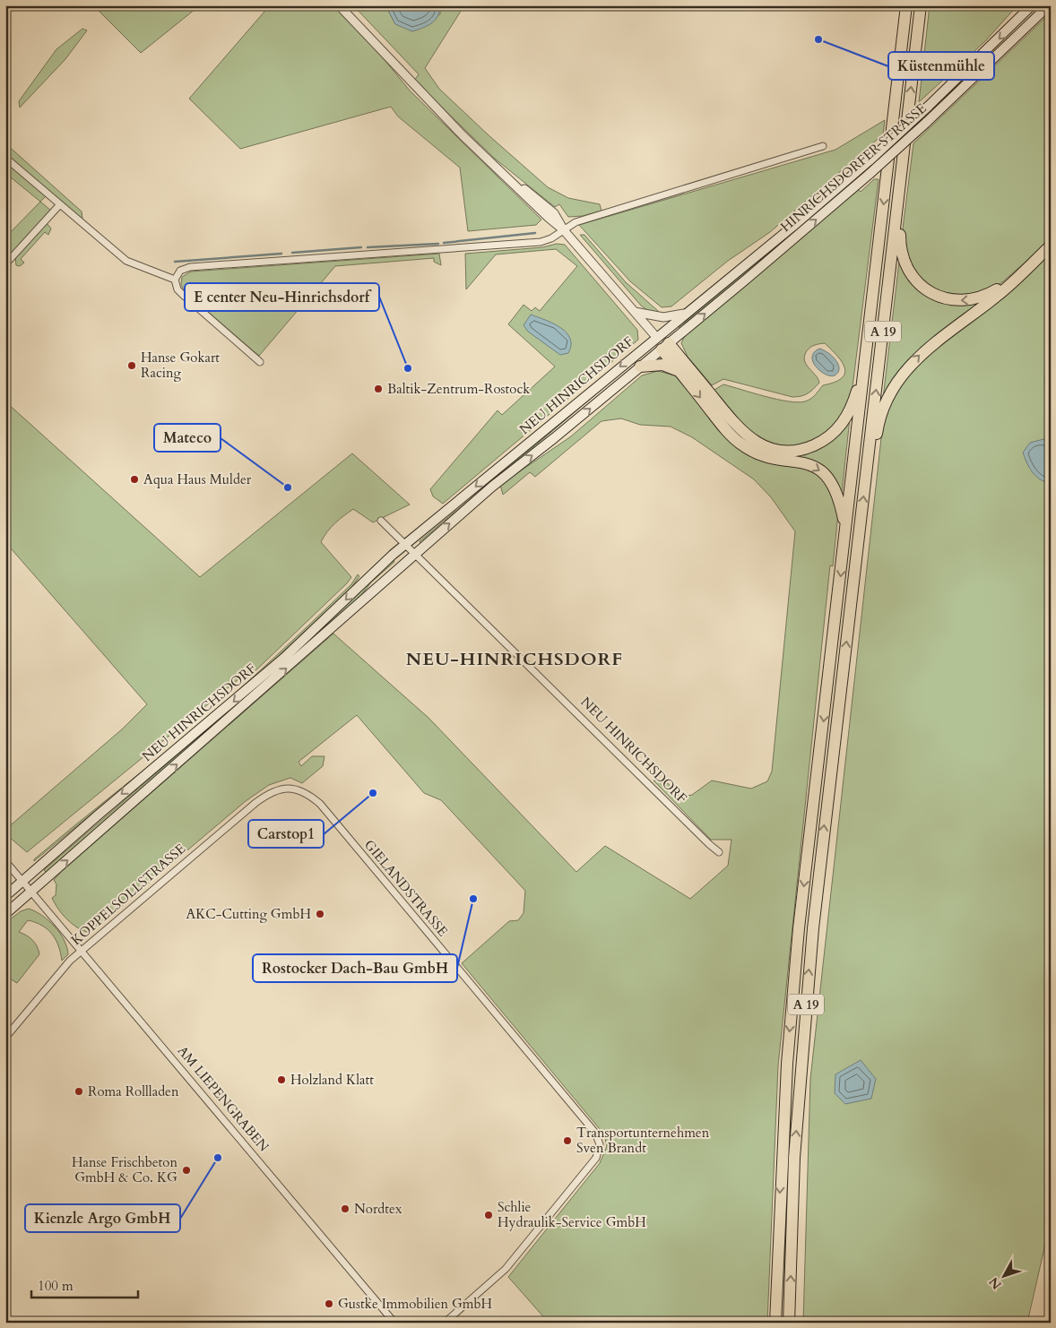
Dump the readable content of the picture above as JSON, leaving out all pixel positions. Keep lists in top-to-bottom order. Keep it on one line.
{"streets":{"highway":["A 19"],"main road":["HINRICHSDORFER STRASSE","NEU HINRICHSDORF"],"street":["GIELANDSTRASSE","KOPPELSOLLSTRASSE","AM LIEPENGRABEN"]},"crossings":[["HINRICHSDORFER STRASSE","NEU HINRICHSDORF"],["NEU HINRICHSDORF","AM LIEPENGRABEN"],["GIELANDSTRASSE","KOPPELSOLLSTRASSE"],["KOPPELSOLLSTRASSE","AM LIEPENGRABEN"]],"districts":["NEU-HINRICHSDORF"],"places":["Küstenmühle","Hanse Gokart Racing","E center Neu-Hinrichsdorf","Baltik-Zentrum-Rostock","Aqua Haus Mulder","Mateco","Carstop1","Rostocker Dach-Bau GmbH","AKC-Cutting GmbH","Holzland Klatt","Roma Rollladen","Transportunternehmen Sven Brandt","Kienzle Argo GmbH","Hanse Frischbeton GmbH & Co. KG","Nordtex","Schlie Hydraulik-Service GmbH","Gustke Immobilien GmbH"],"scale_bar":"100 m","north":"bottom left"}
